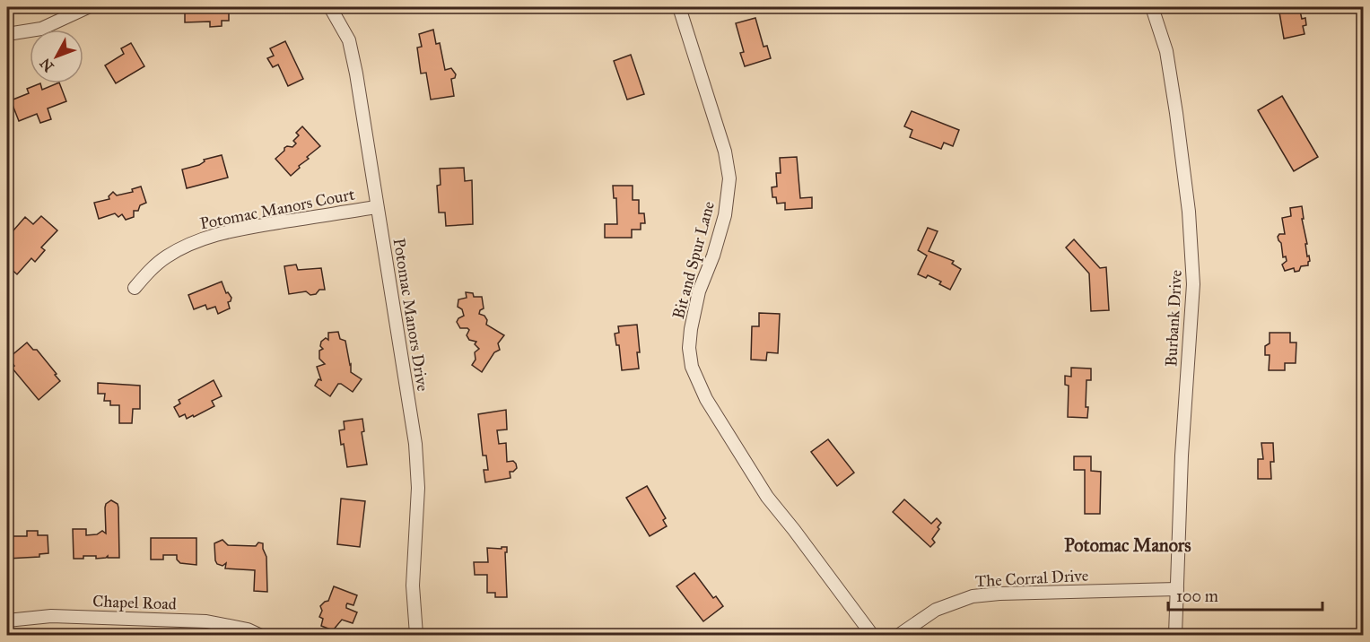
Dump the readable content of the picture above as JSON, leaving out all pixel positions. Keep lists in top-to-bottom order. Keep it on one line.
{"streets":{"street":["Potomac Manors Court","Bit and Spur Lane","Potomac Manors Drive","Burbank Drive","The Corral Drive","Chapel Road"]},"crossings":[["Potomac Manors Court","Potomac Manors Drive"],["Burbank Drive","The Corral Drive"]],"districts":["Potomac Manors"],"scale_bar":"100 m","north":"bottom left"}
